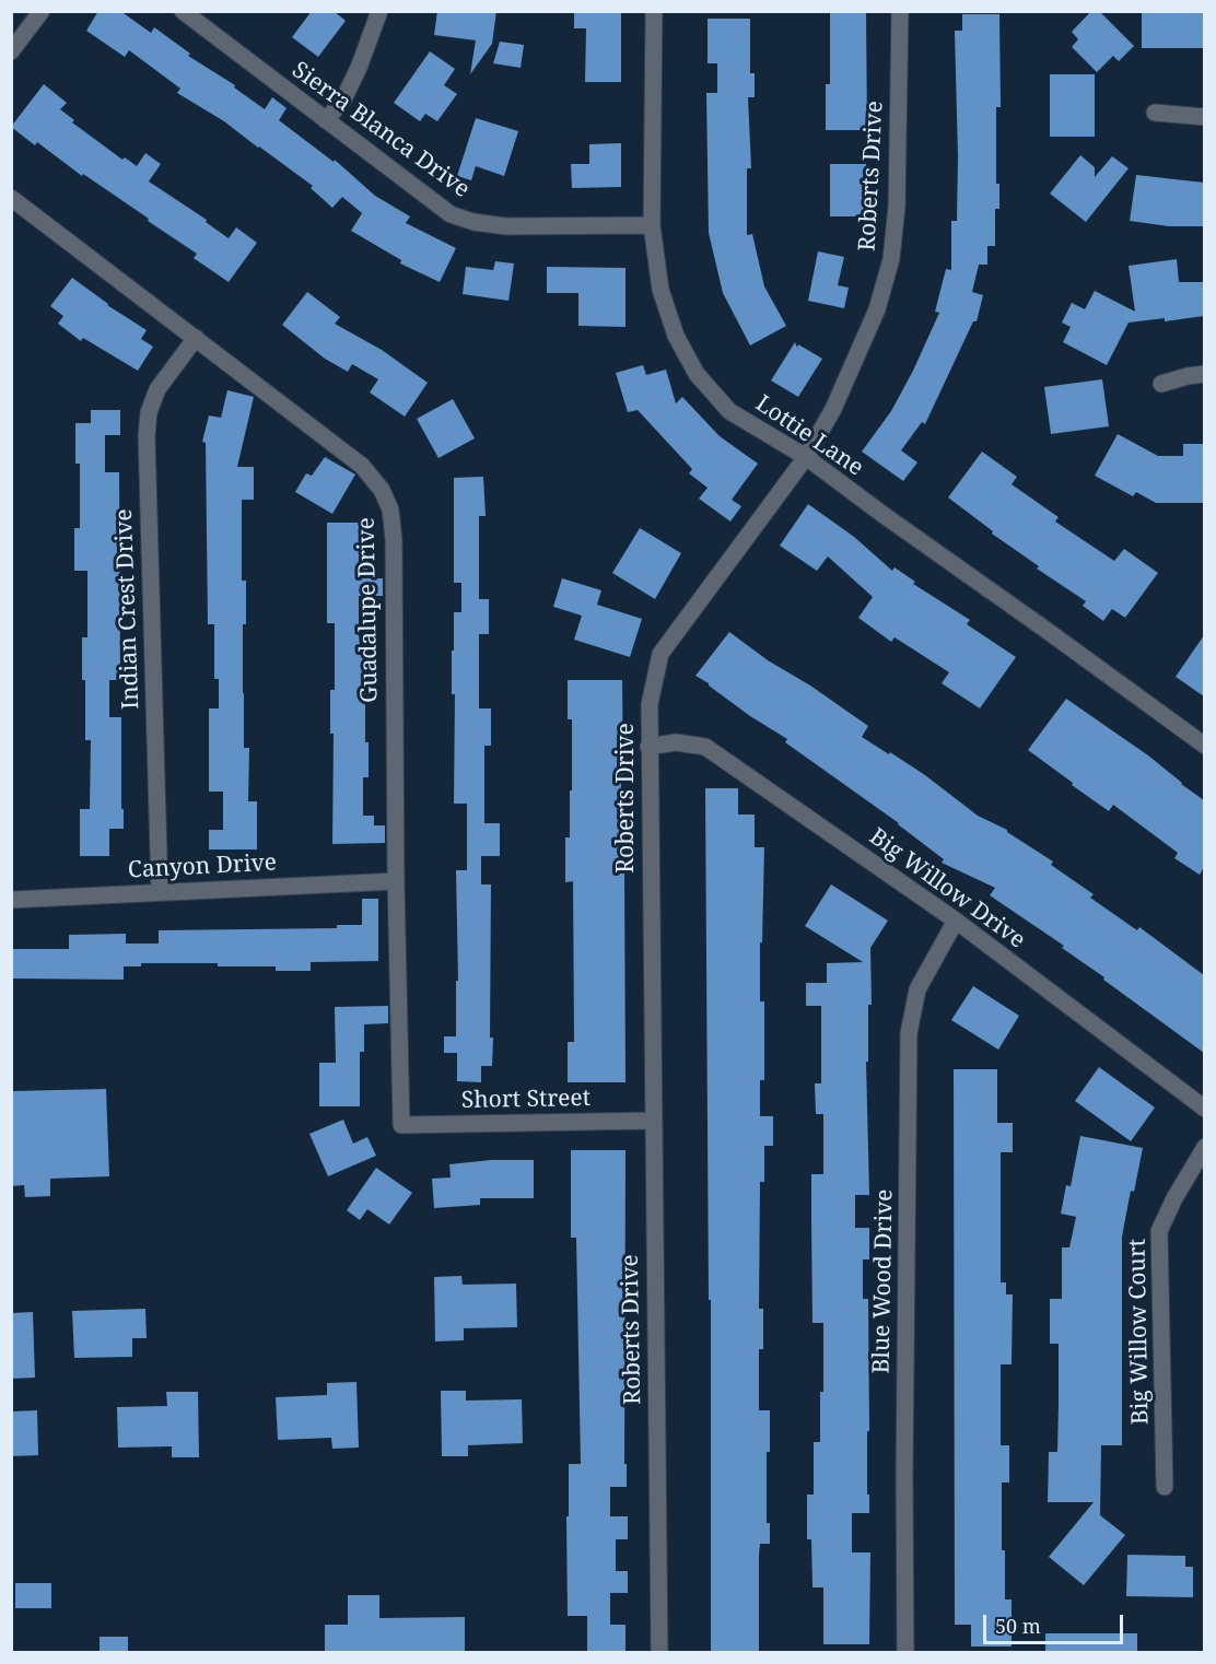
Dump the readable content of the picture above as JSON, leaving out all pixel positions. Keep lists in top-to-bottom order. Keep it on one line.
{"streets":{"street":["Sierra Blanca Drive","Roberts Drive","Lottie Lane","Indian Crest Drive","Guadalupe Drive","Canyon Drive","Big Willow Drive","Short Street","Blue Wood Drive","Big Willow Court"]},"crossings":[["Sierra Blanca Drive","Lottie Lane"],["Roberts Drive","Lottie Lane"],["Roberts Drive","Big Willow Drive"],["Roberts Drive","Short Street"],["Indian Crest Drive","Guadalupe Drive"],["Indian Crest Drive","Canyon Drive"],["Guadalupe Drive","Canyon Drive"],["Guadalupe Drive","Short Street"],["Big Willow Drive","Blue Wood Drive"]],"scale_bar":"50 m"}
